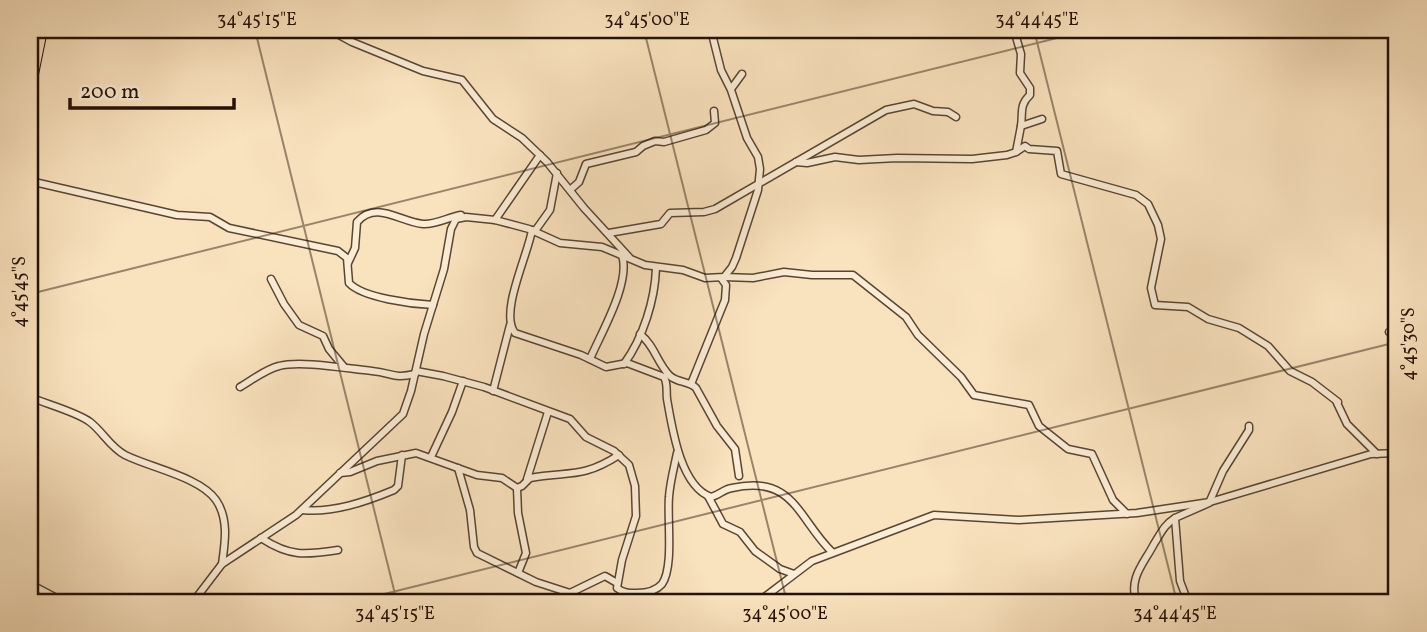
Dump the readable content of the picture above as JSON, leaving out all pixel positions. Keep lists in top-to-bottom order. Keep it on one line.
{"scale_bar":"200 m","coordinates":["34°45'15\"E","34°45'00\"E","34°44'45\"E","4°45'45\"S","4°45'30\"S"]}
